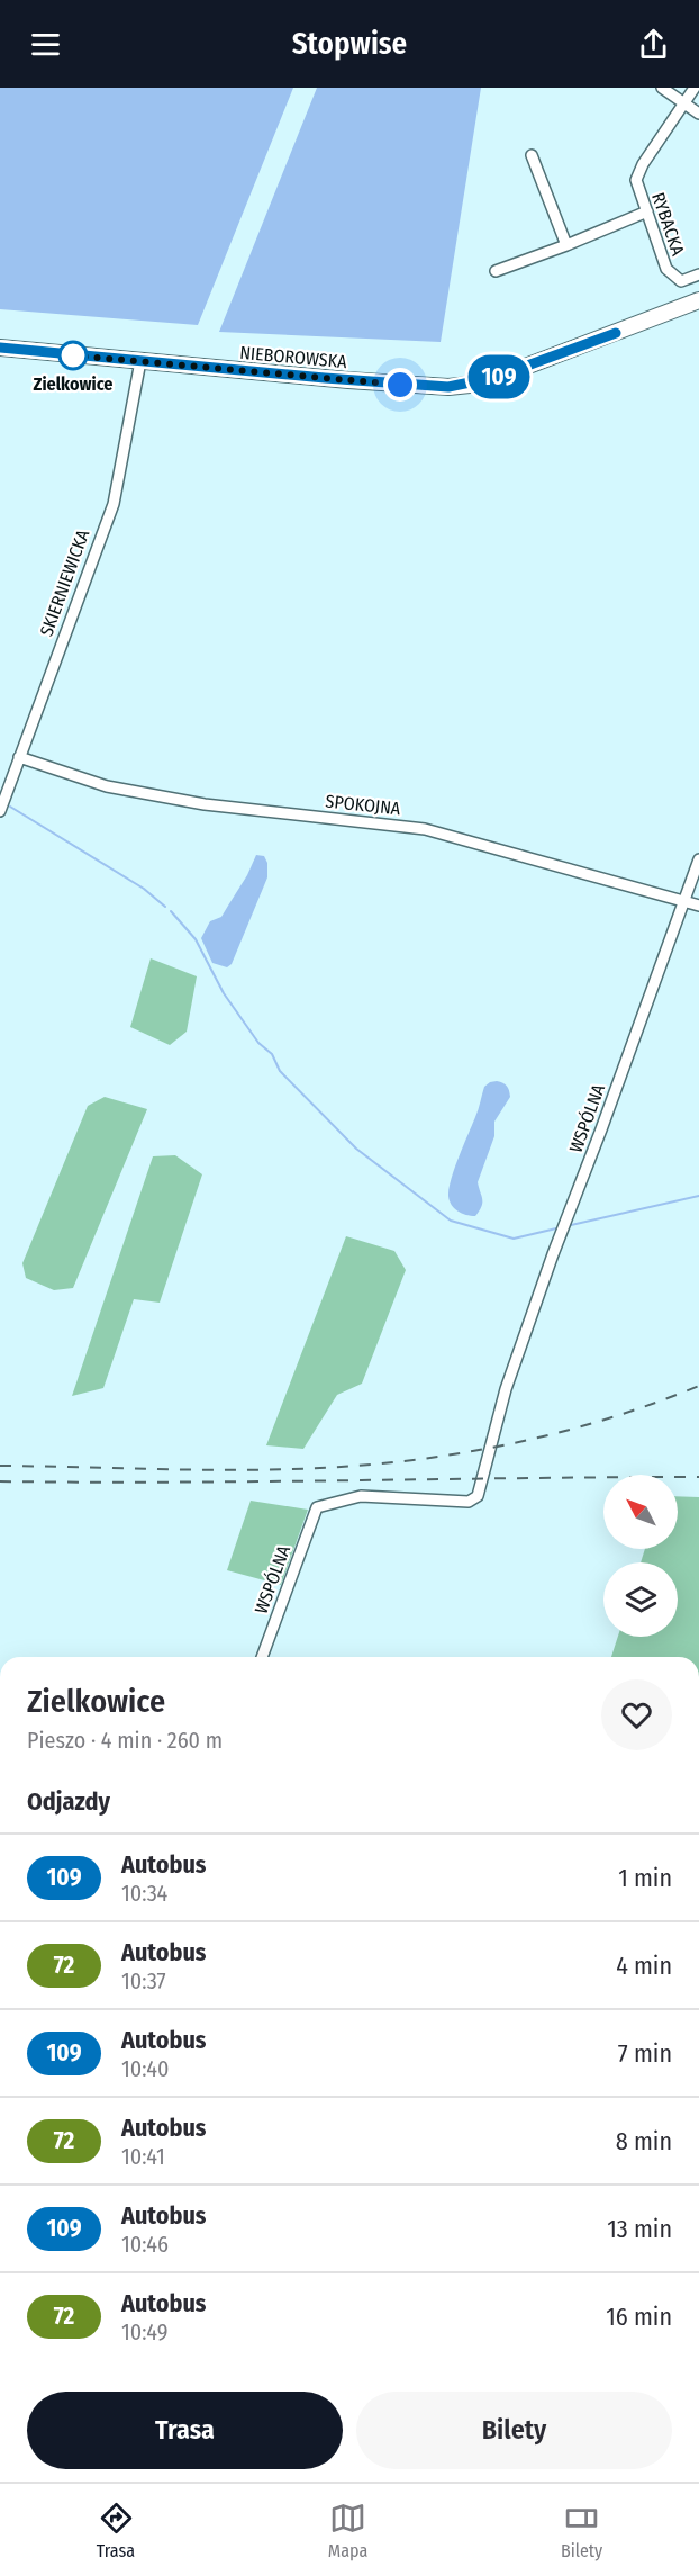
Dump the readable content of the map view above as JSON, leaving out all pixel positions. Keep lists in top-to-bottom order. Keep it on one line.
{"streets":{"main road":["NIEBOROWSKA"],"street":["RYBACKA","SKIERNIEWICKA","SPOKOJNA","WSPÓLNA"]},"crossings":[["NIEBOROWSKA","SKIERNIEWICKA"],["SKIERNIEWICKA","SPOKOJNA"],["SPOKOJNA","WSPÓLNA"]],"places":["Zielkowice"],"lines":["bus line 109"],"north":"top left","page":{"header":"Stopwise","on_map":"109","heading":[["Zielkowice","Pieszo · 4 min · 260 m"],"Odjazdy"],"list":[{"mark":"109","name":"Autobus","note":"10:34","value":"1 min"},{"mark":"72","name":"Autobus","note":"10:37","value":"4 min"},{"mark":"109","name":"Autobus","note":"10:40","value":"7 min"},{"mark":"72","name":"Autobus","note":"10:41","value":"8 min"},{"mark":"109","name":"Autobus","note":"10:46","value":"13 min"},{"mark":"72","name":"Autobus","note":"10:49","value":"16 min"}],"buttons":["Trasa","Bilety"],"tabs":["Trasa","Mapa","Bilety"]}}
